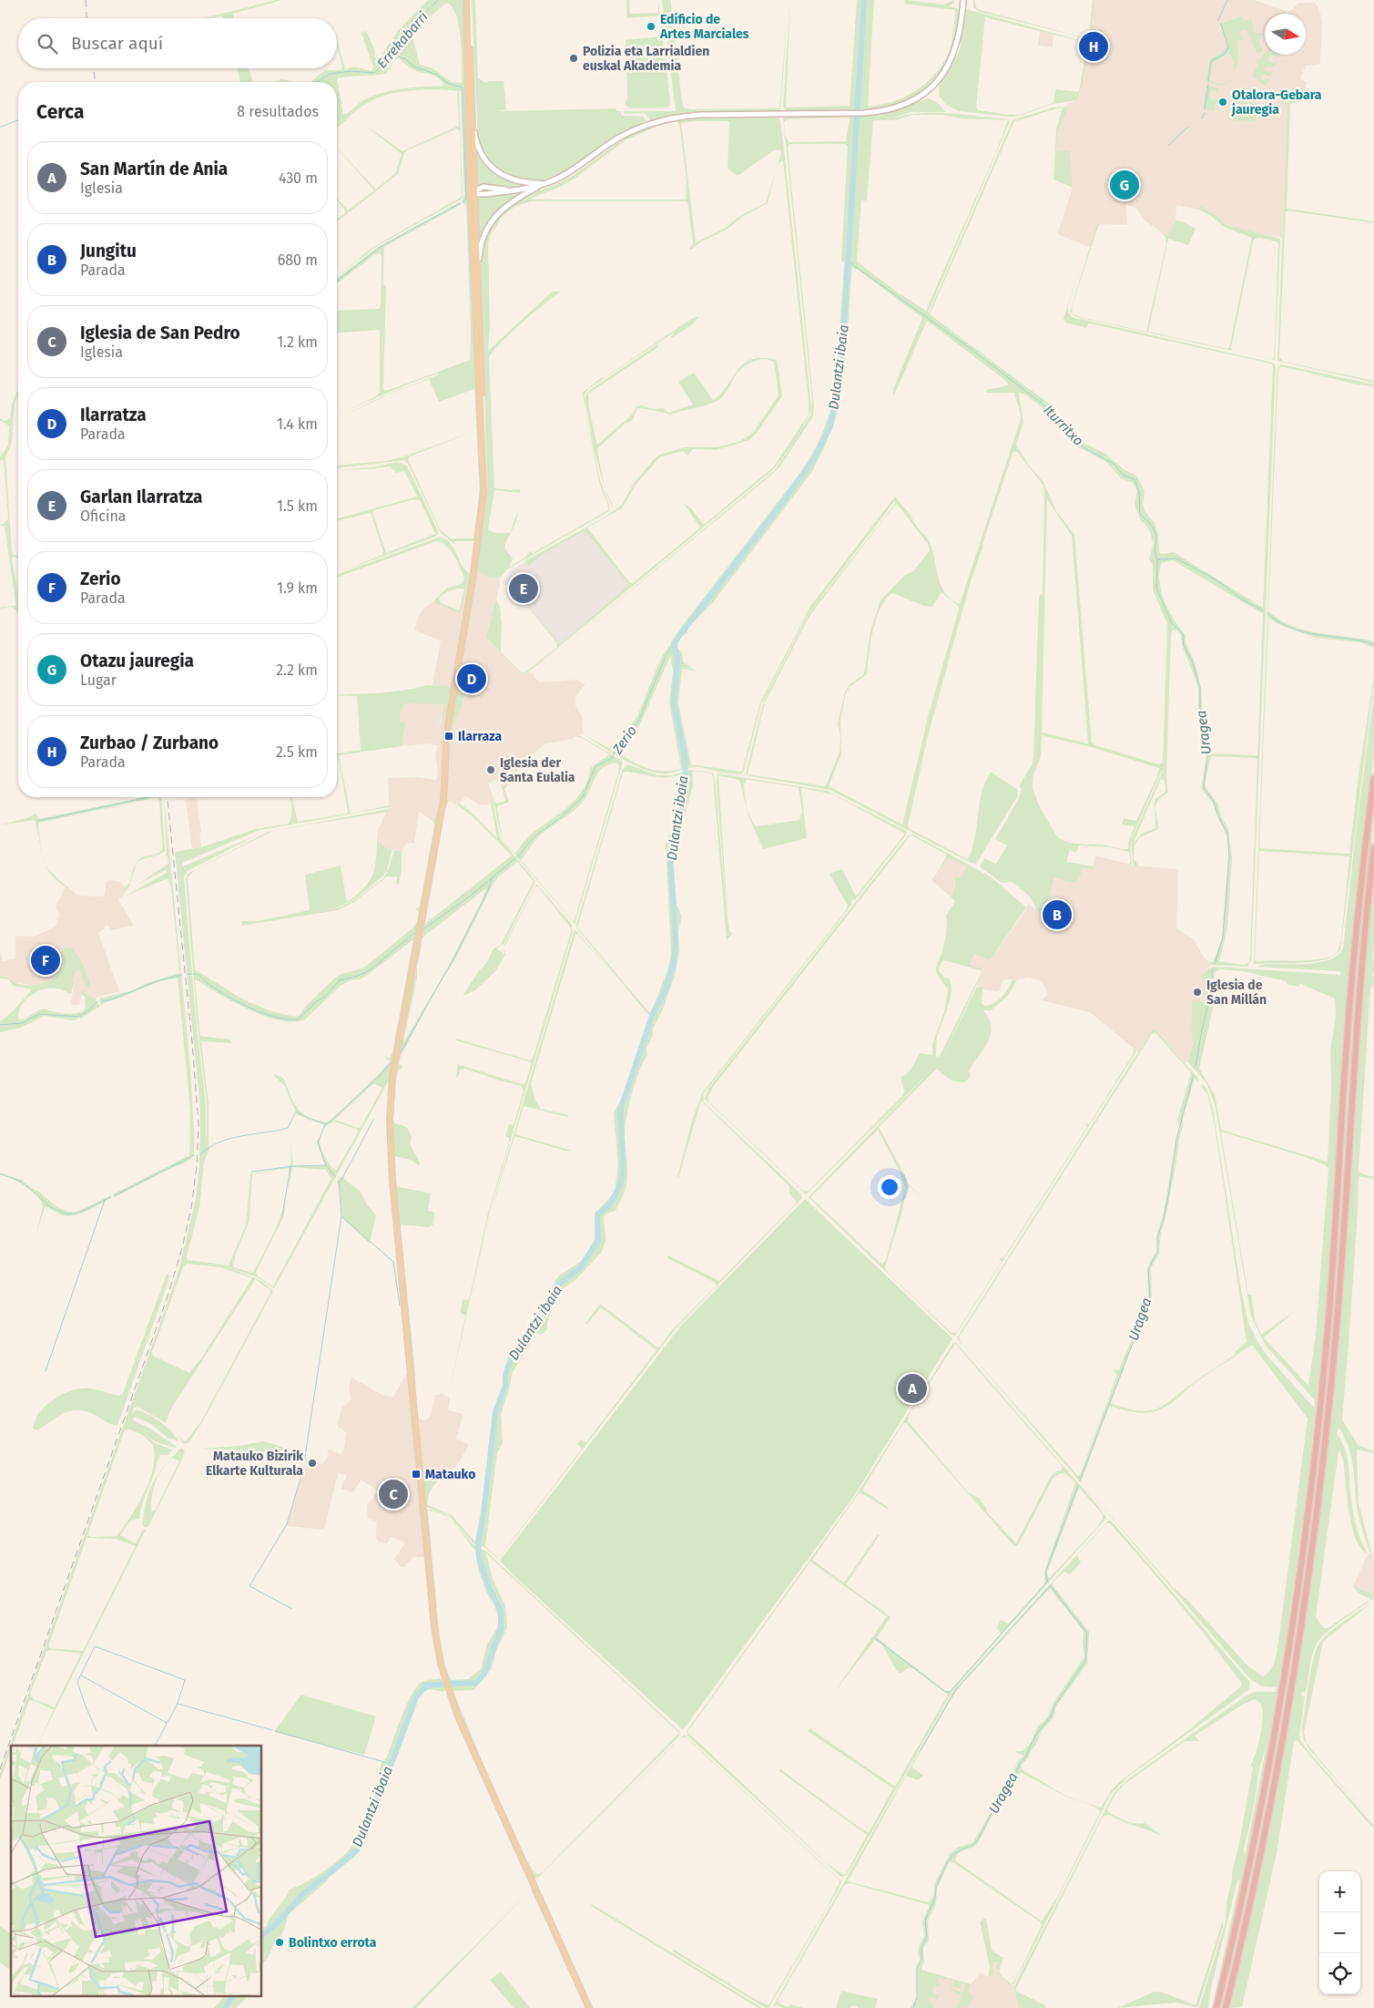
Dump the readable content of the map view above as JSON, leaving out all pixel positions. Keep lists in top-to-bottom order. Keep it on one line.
{"water":["Errekabarri","Dulantzi ibaia","Iturritxo","Uragea","Zerio"],"places":{"other":["Edificio de Artes Marciales","Polizia eta Larrialdien euskal Akademia","Otalora-Gebara jauregia","Iglesia der Santa Eulalia","Iglesia de San Millán","Matauko Bizirik Elkarte Kulturala","Bolintxo errota"],"transit":["Ilarraza","Matauko"]},"north":"right","page":{"search":"Buscar aquí","pins":["H","G","E","D","B","F","A","C"],"heading":["Cerca","8 resultados"],"list":[{"mark":"A","name":"San Martín de Ania","note":"Iglesia","value":"430 m"},{"mark":"B","name":"Jungitu","note":"Parada","value":"680 m"},{"mark":"C","name":"Iglesia de San Pedro","note":"Iglesia","value":"1.2 km"},{"mark":"D","name":"Ilarratza","note":"Parada","value":"1.4 km"},{"mark":"E","name":"Garlan Ilarratza","note":"Oficina","value":"1.5 km"},{"mark":"F","name":"Zerio","note":"Parada","value":"1.9 km"},{"mark":"G","name":"Otazu jauregia","note":"Lugar","value":"2.2 km"},{"mark":"H","name":"Zurbao / Zurbano","note":"Parada","value":"2.5 km"}],"map_buttons":["+","−"]}}
